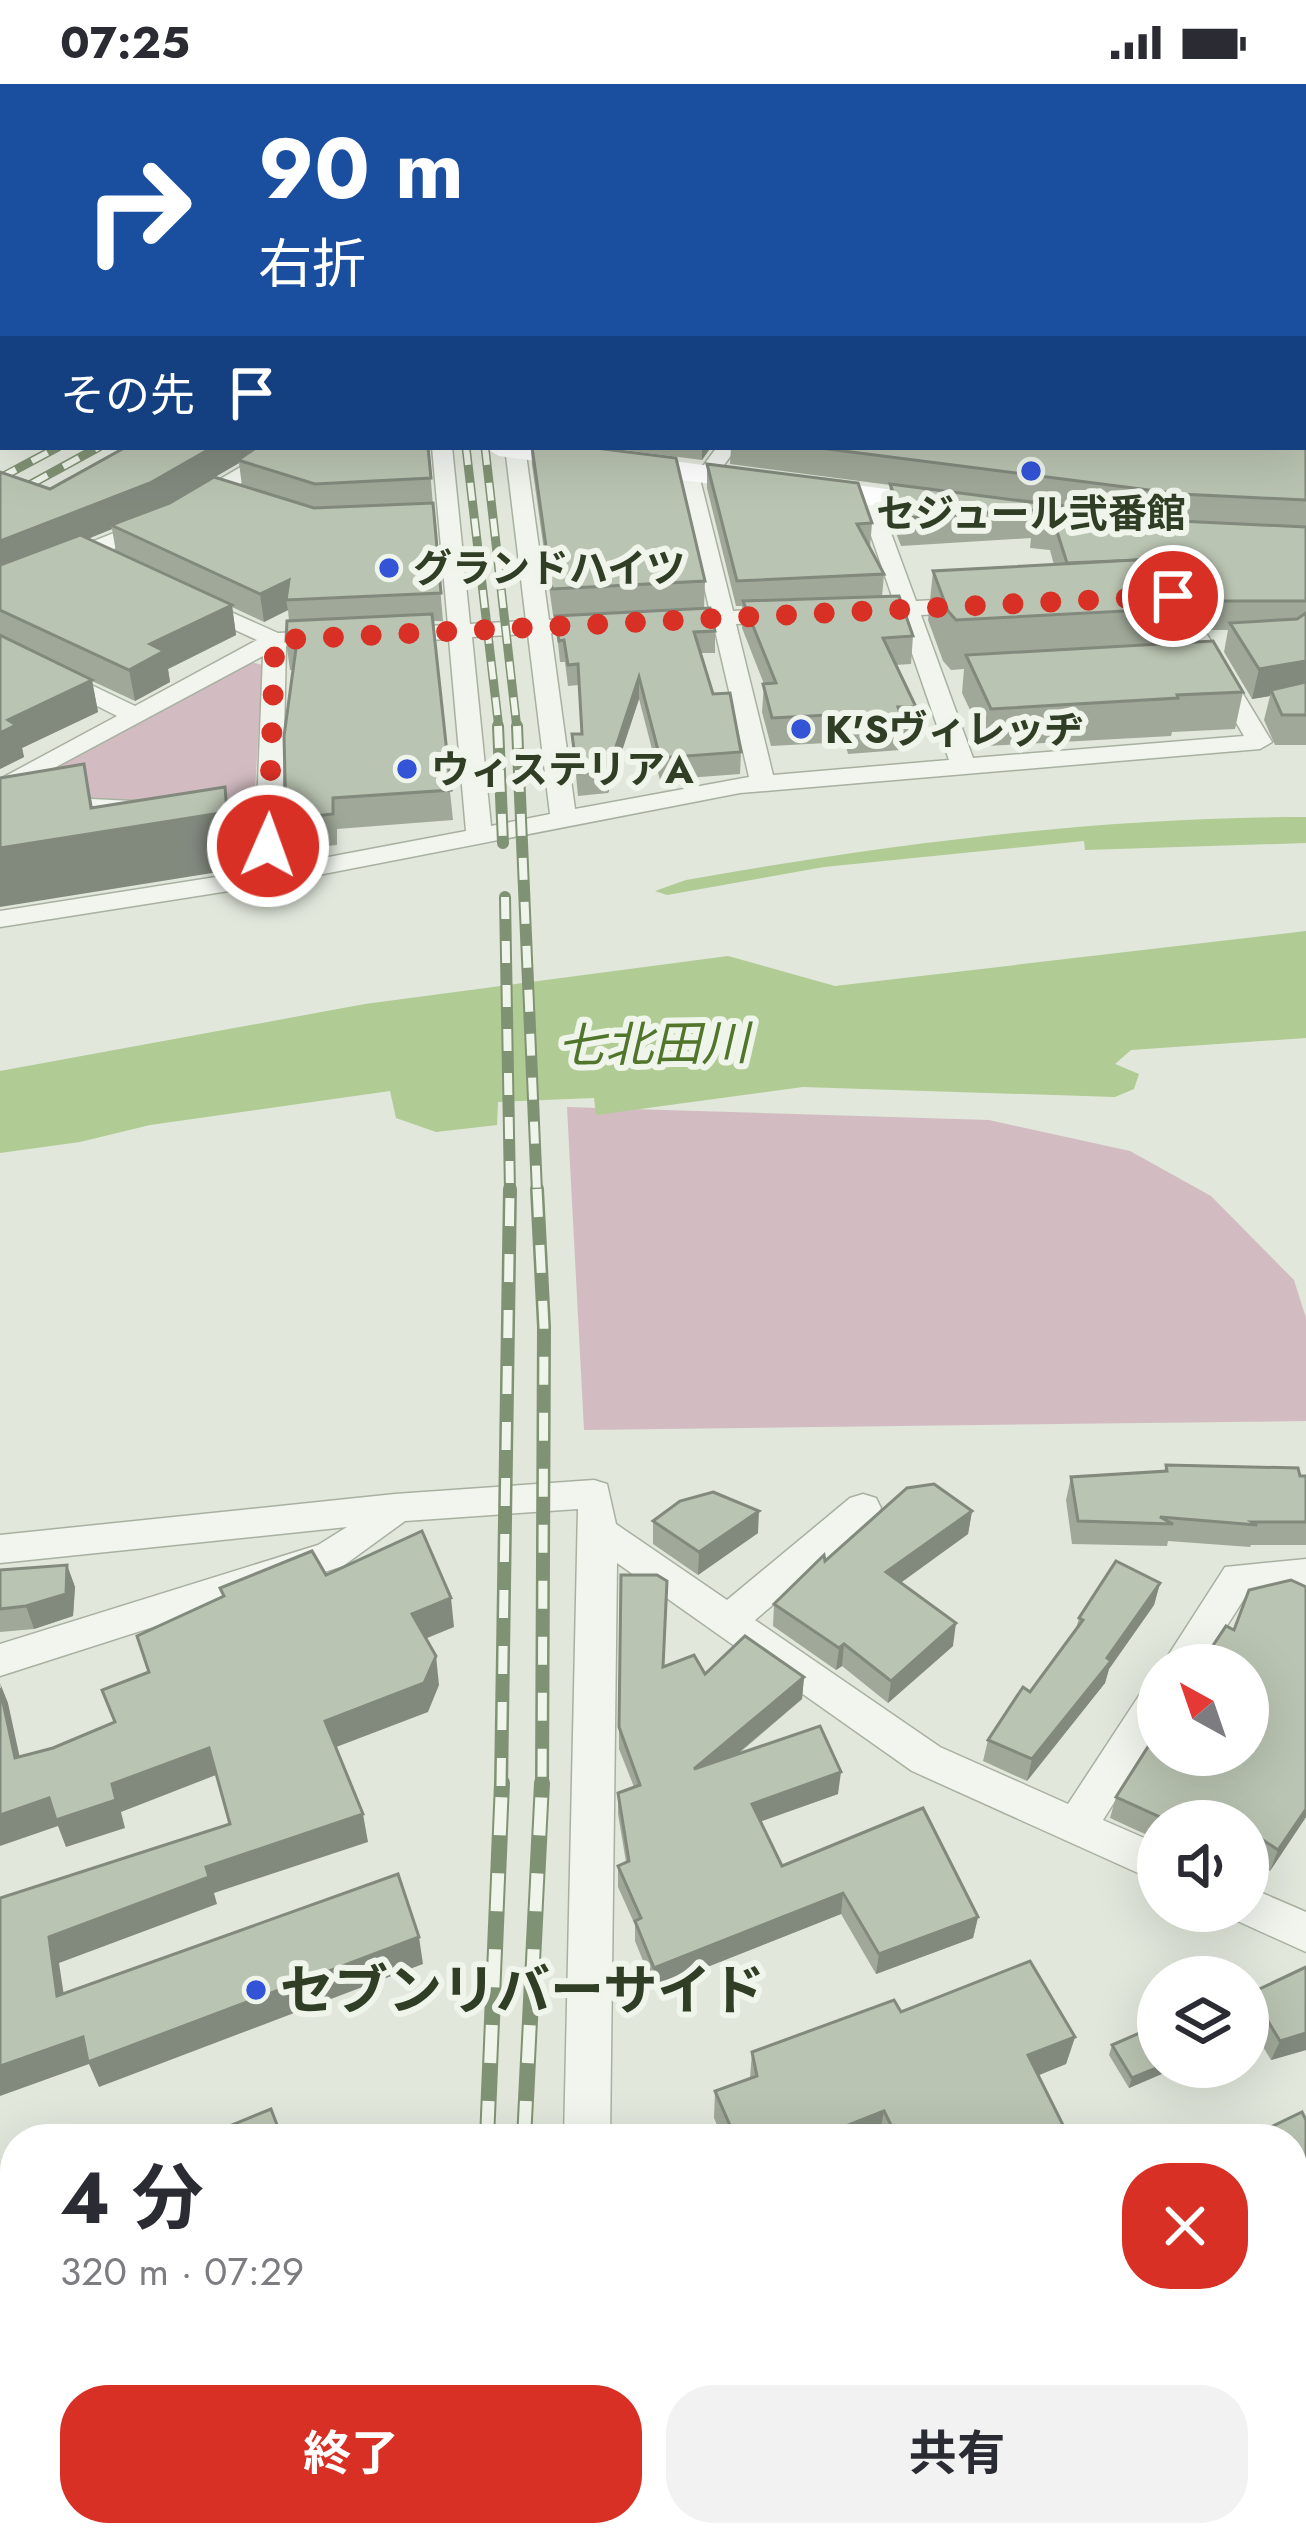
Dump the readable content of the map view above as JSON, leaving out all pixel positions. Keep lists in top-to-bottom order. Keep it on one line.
{"water":["七北田川"],"places":["セジュール弐番館","グランドハイツ","K'Sヴィレッヂ","ウィステリアA","セブンリバーサイド"],"north":"top left","page":{"status":"07:25","turn":["90 m","右折"],"then":"その先","heading":["4 分","320 m · 07:29"],"buttons":["終了","共有"]}}
